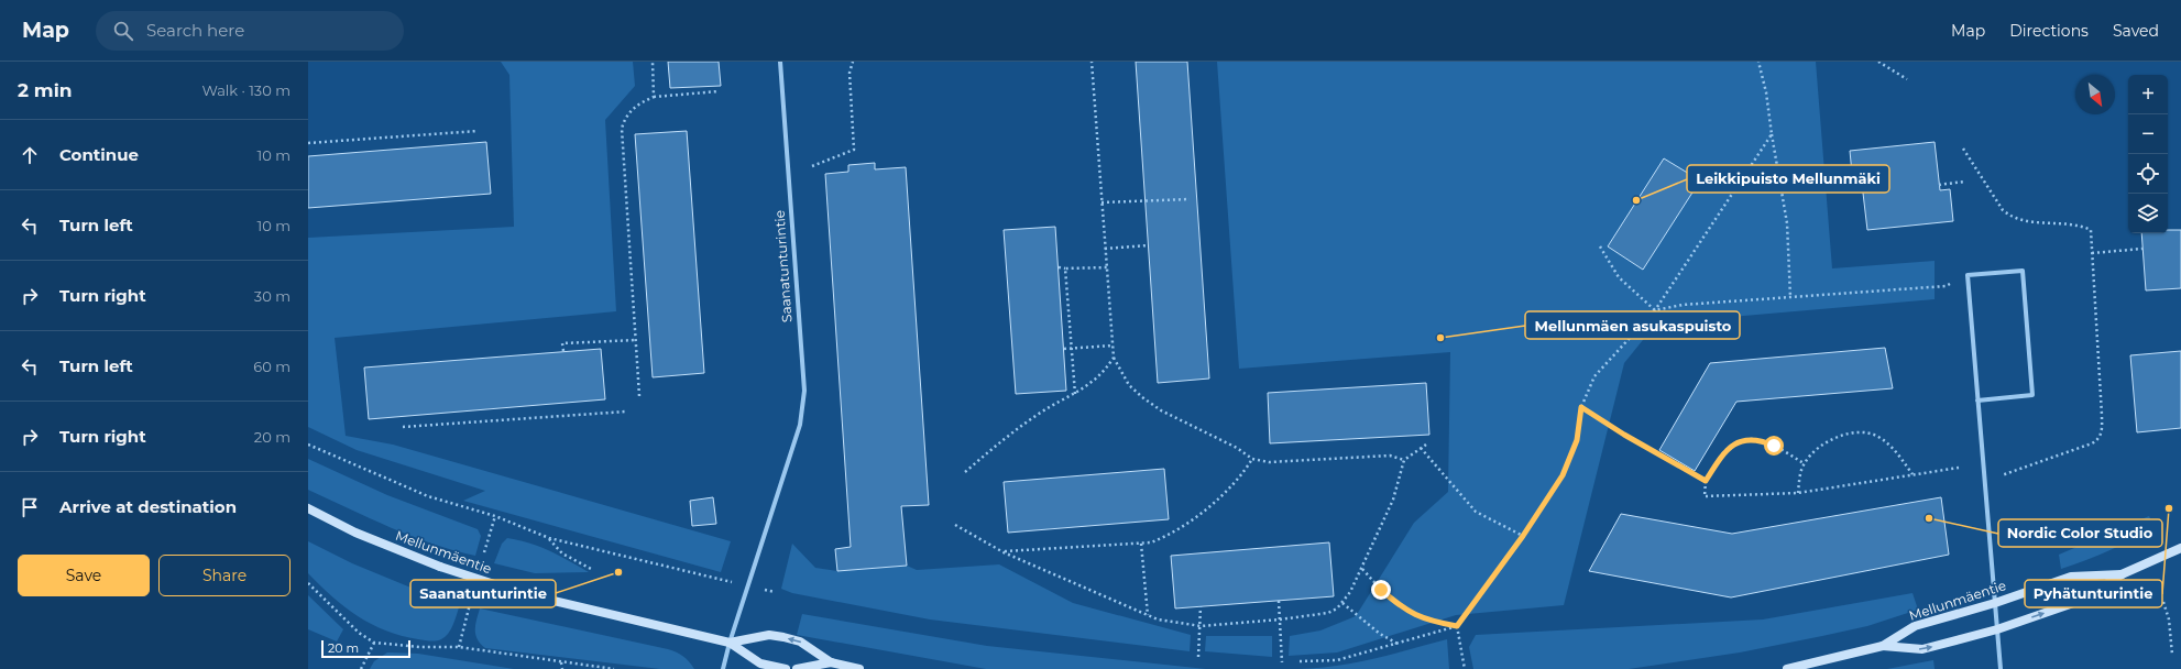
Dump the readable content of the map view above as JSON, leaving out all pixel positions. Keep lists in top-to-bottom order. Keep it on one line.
{"streets":{"main road":["Mellunmäentie"],"street":["Saanatunturintie"]},"crossings":[["Saanatunturintie","Mellunmäentie"]],"places":["Leikkipuisto Mellunmäki","Mellunmäen asukaspuisto","Pyhätunturintie","Nordic Color Studio","Saanatunturintie"],"scale_bar":"20 m","north":"bottom right","page":{"header":"Map","search":"Search here","nav":["Map","Directions","Saved"],"heading":["2 min","Walk · 130 m"],"map_buttons":["+","−"],"list":[["Continue","10 m"],["Turn left","10 m"],["Turn right","30 m"],["Turn left","60 m"],["Turn right","20 m"],"Arrive at destination"],"buttons":["Save","Share"],"scale":"20 m"}}
